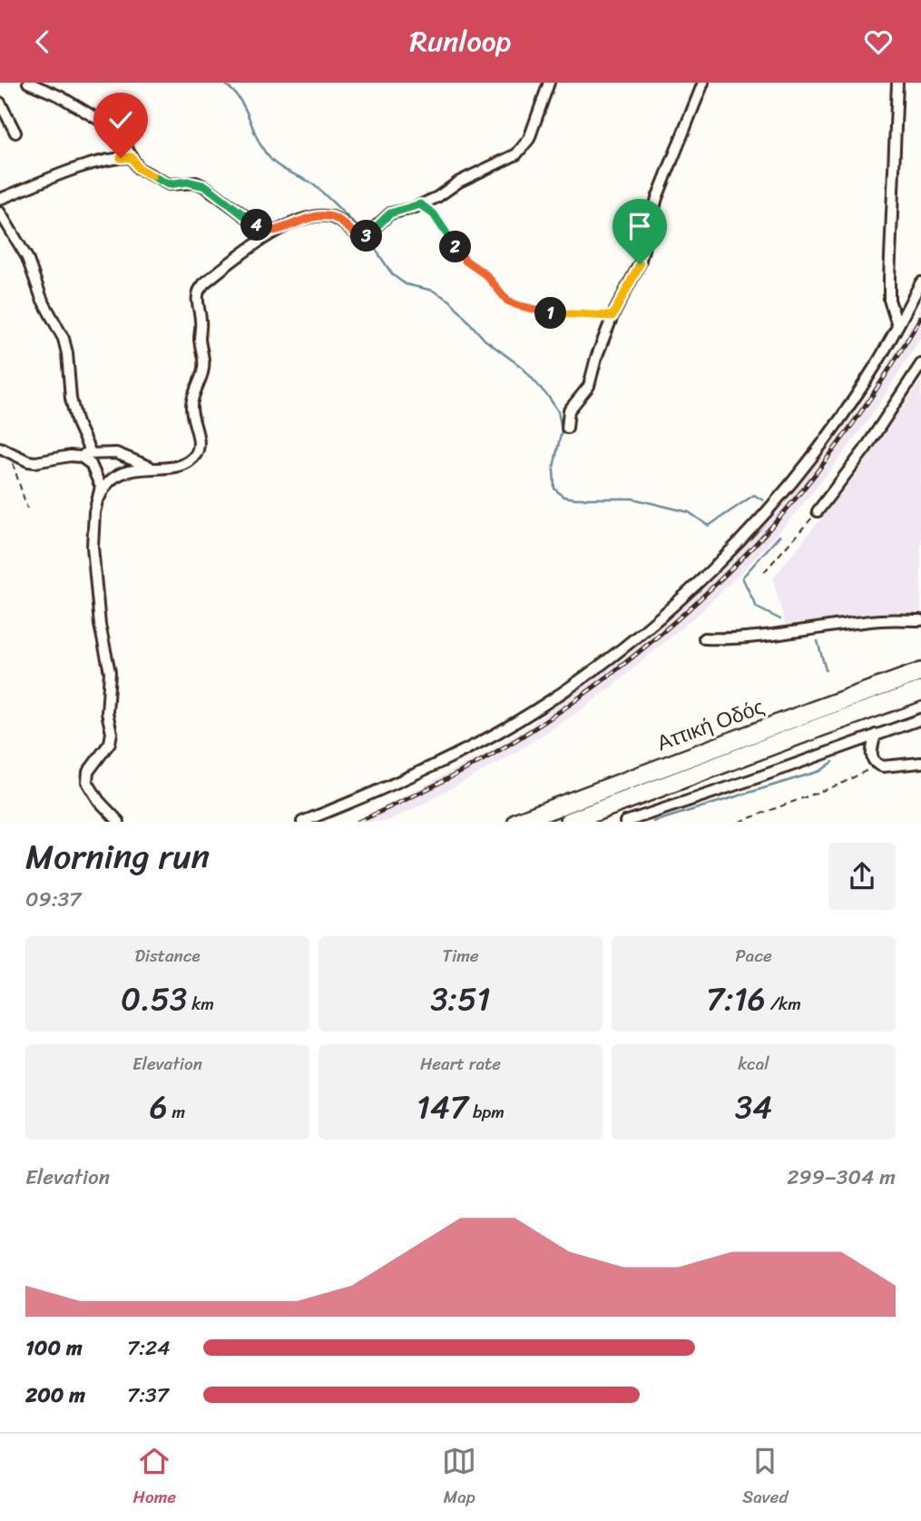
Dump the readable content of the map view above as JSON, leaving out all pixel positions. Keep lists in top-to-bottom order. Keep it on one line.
{"streets":{"highway":["Αττική Οδός"]},"page":{"header":"Runloop","pins":["4","3","2","1"],"heading":["Morning run","09:37"],"stats":[["Distance","0.53 km"],["Time","3:51"],["Pace","7:16 /km"],["Elevation","6 m"],["Heart rate","147 bpm"],["kcal","34"]],"chart":["Elevation","299–304 m"],"list":[{"name":"100 m","note":"7:24"},{"name":"200 m","note":"7:37"}],"tabs":["Home","Map","Saved"]}}
